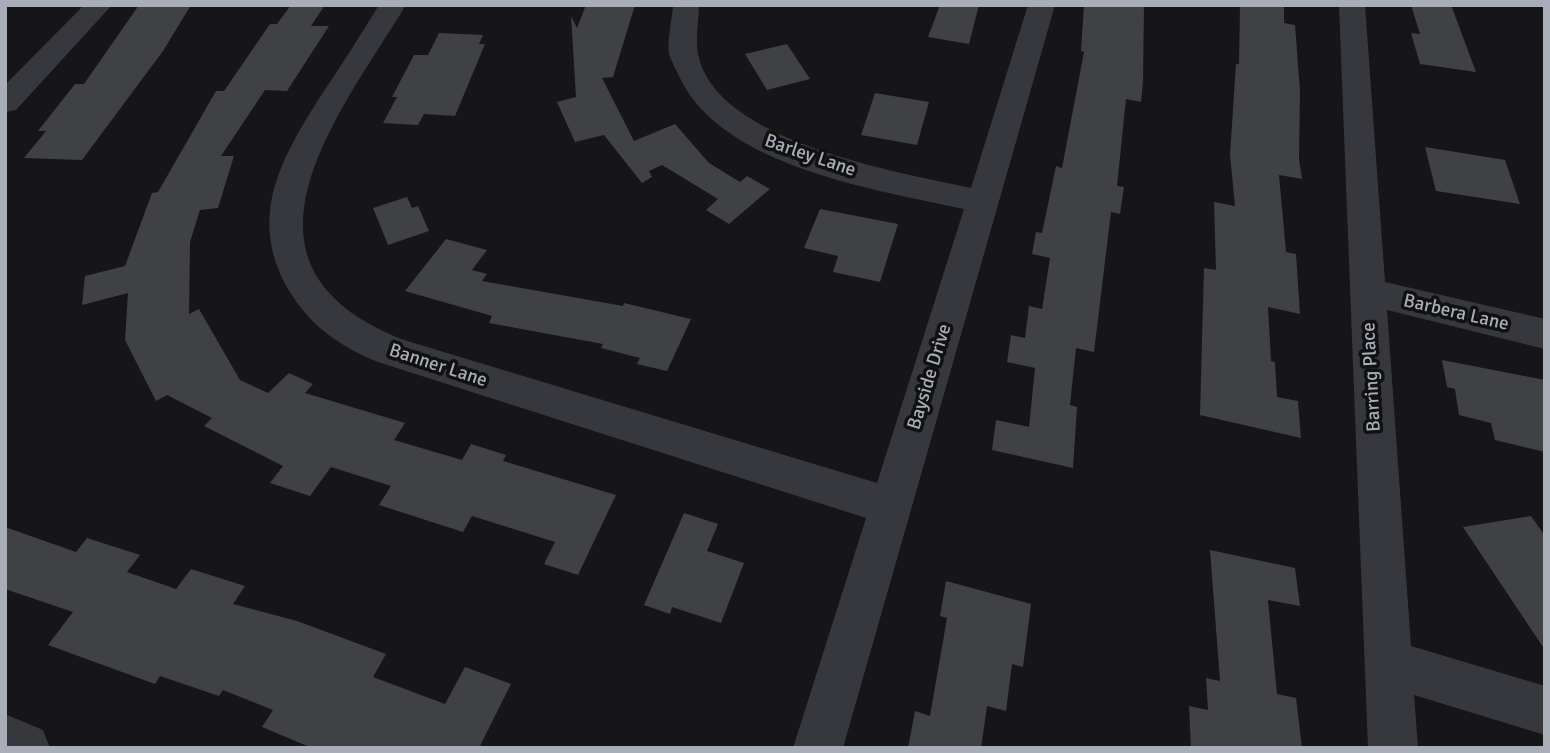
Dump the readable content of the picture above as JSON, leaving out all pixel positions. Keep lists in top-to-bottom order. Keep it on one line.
{"streets":{"street":["Barley Lane","Barbera Lane","Banner Lane","Bayside Drive","Barring Place"]},"crossings":[["Barley Lane","Bayside Drive"],["Barbera Lane","Barring Place"],["Banner Lane","Bayside Drive"]]}
